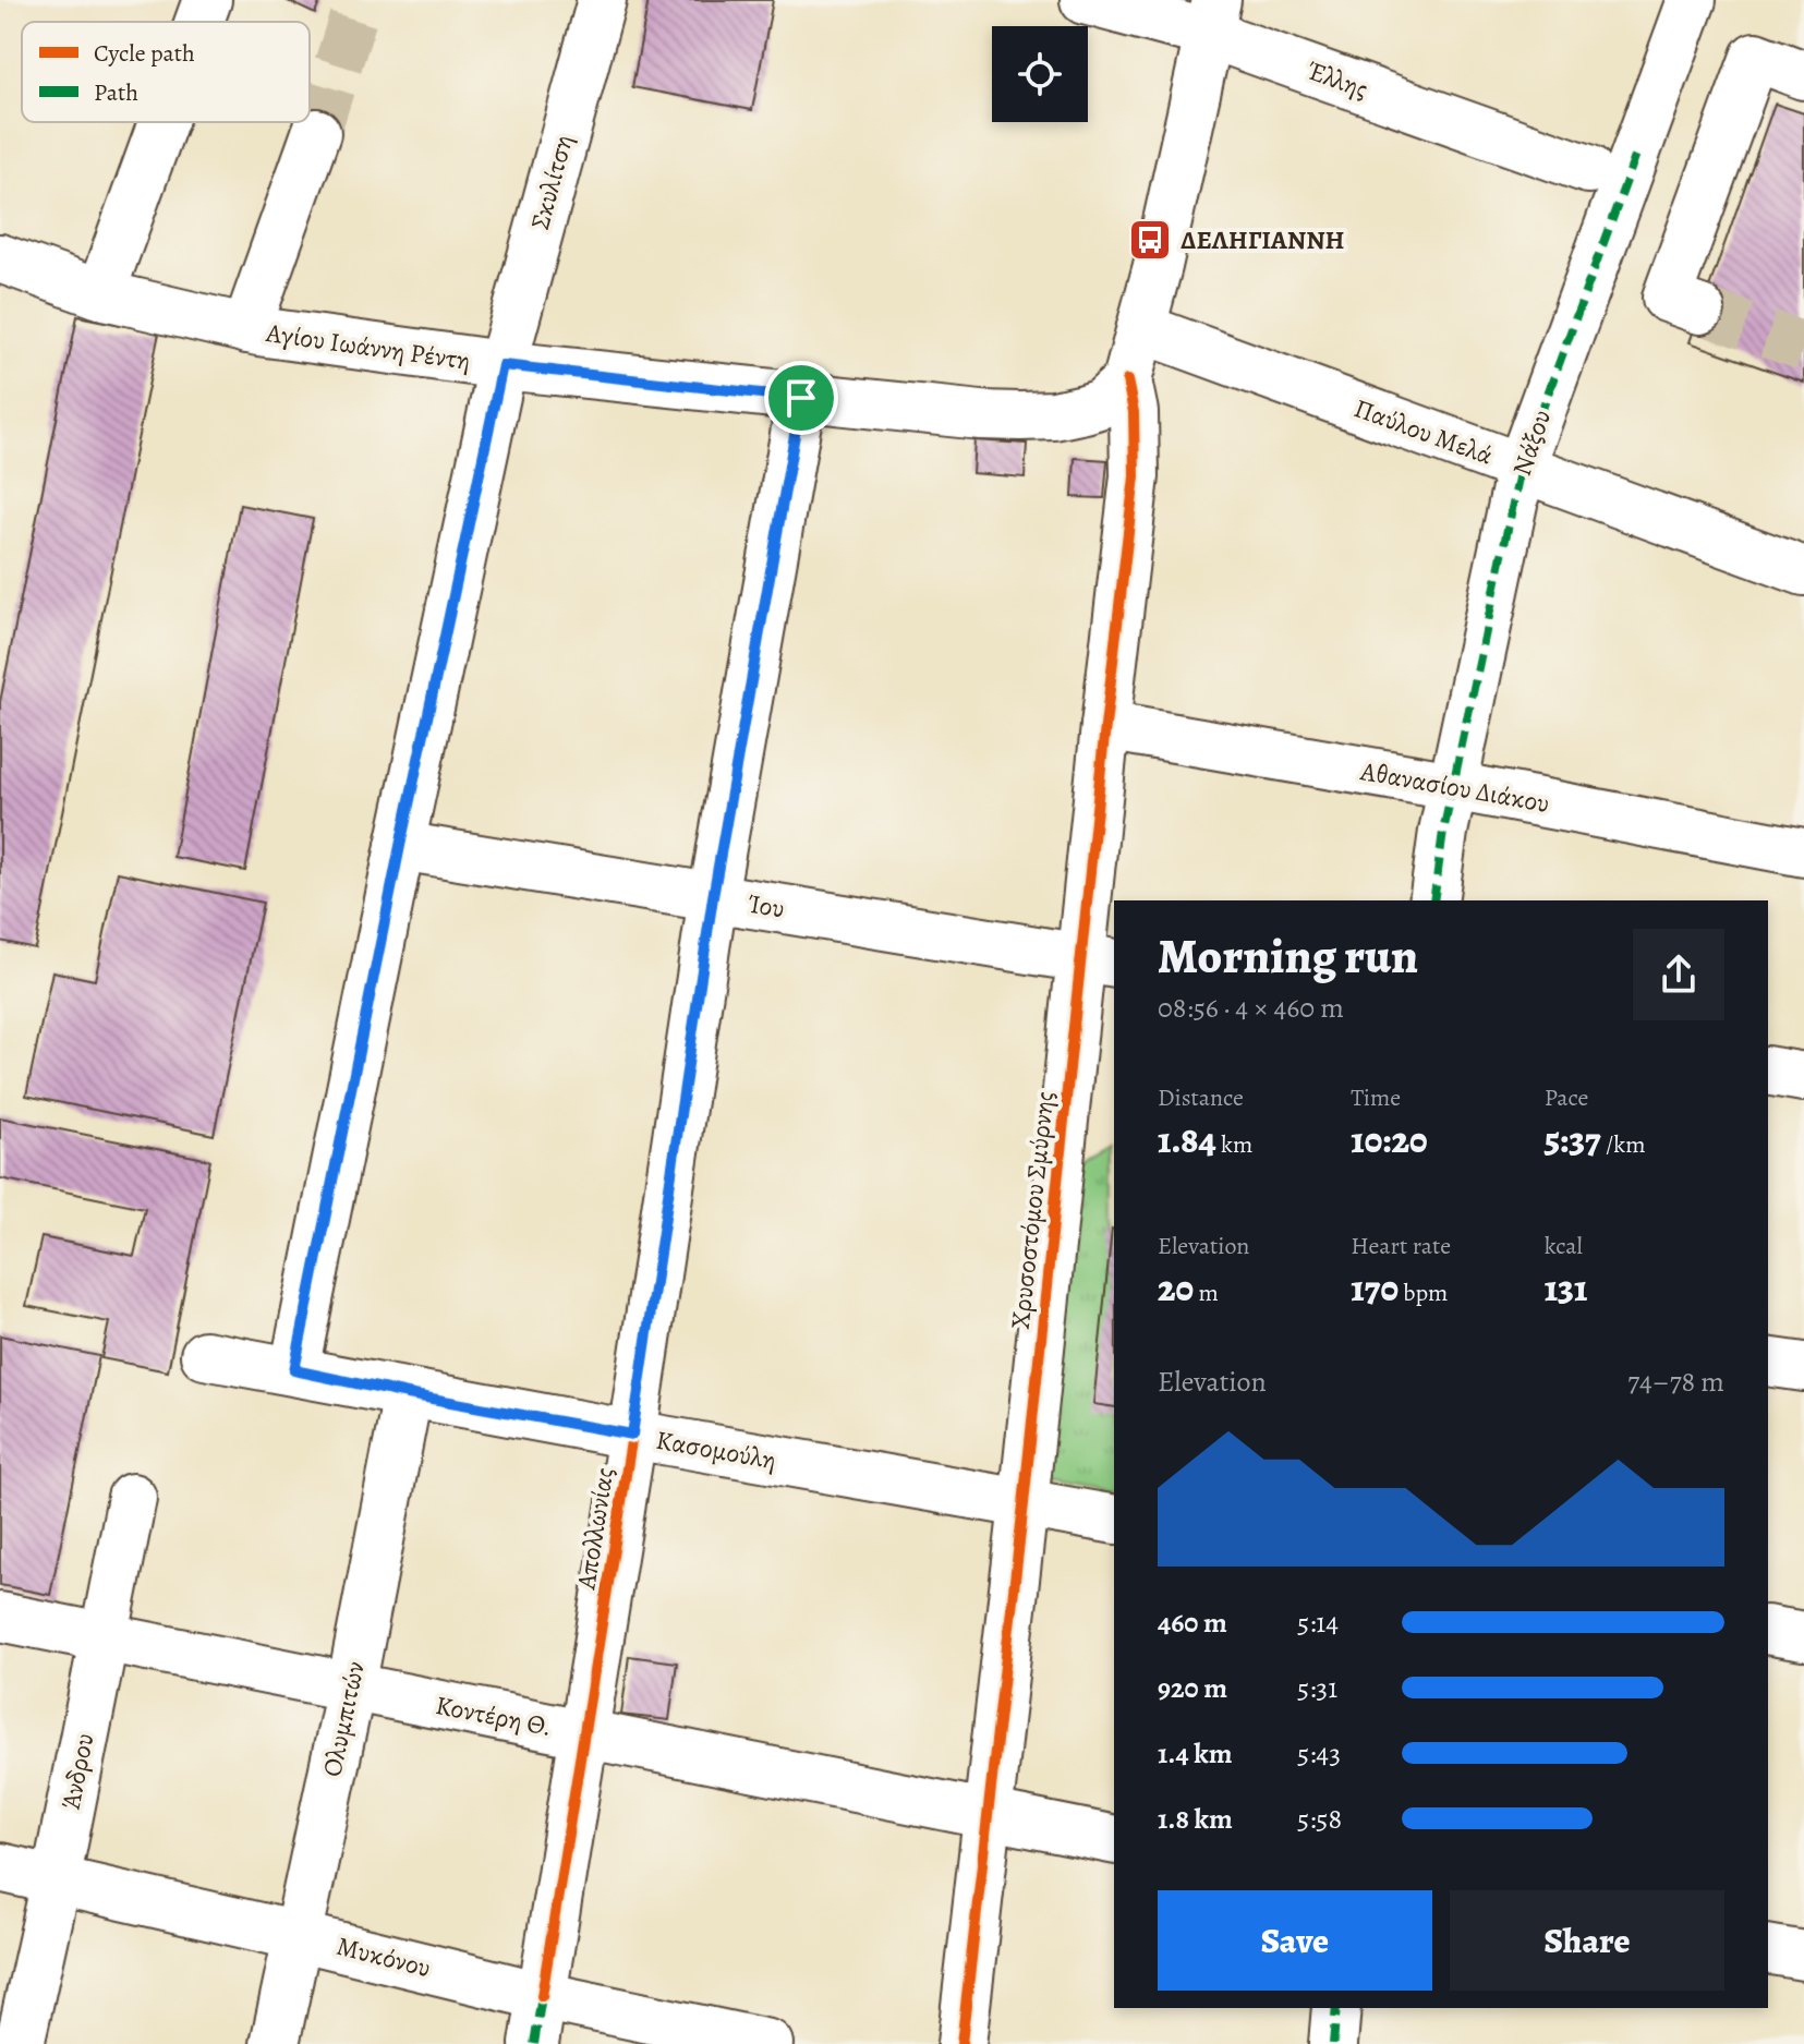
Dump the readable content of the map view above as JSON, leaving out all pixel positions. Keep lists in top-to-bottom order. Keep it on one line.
{"streets":{"street":["Έλλης","Σκυλίτση","Αγίου Ιωάννη Ρέντη","Παύλου Μελά","Νάξου","Αθανασίου Διάκου","Ίου","Χρυσοστόμου Σμύρνης","Κασομούλη","Απολλωνίας","Κοντέρη Θ.","Ολυμπιτών","Άνδρου","Μυκόνου"]},"crossings":[["Σκυλίτση","Αγίου Ιωάννη Ρέντη"],["Σκυλίτση","Ίου"],["Σκυλίτση","Κασομούλη"],["Αγίου Ιωάννη Ρέντη","Χρυσοστόμου Σμύρνης"],["Αγίου Ιωάννη Ρέντη","Απολλωνίας"],["Παύλου Μελά","Νάξου"],["Νάξου","Αθανασίου Διάκου"],["Αθανασίου Διάκου","Χρυσοστόμου Σμύρνης"],["Ίου","Χρυσοστόμου Σμύρνης"],["Ίου","Απολλωνίας"],["Χρυσοστόμου Σμύρνης","Κασομούλη"],["Χρυσοστόμου Σμύρνης","Κοντέρη Θ."],["Κασομούλη","Απολλωνίας"],["Κασομούλη","Ολυμπιτών"],["Απολλωνίας","Κοντέρη Θ."],["Απολλωνίας","Μυκόνου"],["Κοντέρη Θ.","Ολυμπιτών"],["Κοντέρη Θ.","Άνδρου"],["Ολυμπιτών","Μυκόνου"],["Άνδρου","Μυκόνου"]],"places":{"bus stop":["ΔΕΛΗΓΙΑΝΝΗ"]},"legend":["Cycle path","Path"],"page":{"heading":["Morning run","08:56 · 4 × 460 m"],"stats":[["Distance","1.84 km"],["Time","10:20"],["Pace","5:37 /km"],["Elevation","20 m"],["Heart rate","170 bpm"],["kcal","131"]],"chart":["Elevation","74–78 m"],"list":[{"name":"460 m","note":"5:14"},{"name":"920 m","note":"5:31"},{"name":"1.4 km","note":"5:43"},{"name":"1.8 km","note":"5:58"}],"buttons":["Save","Share"]}}
